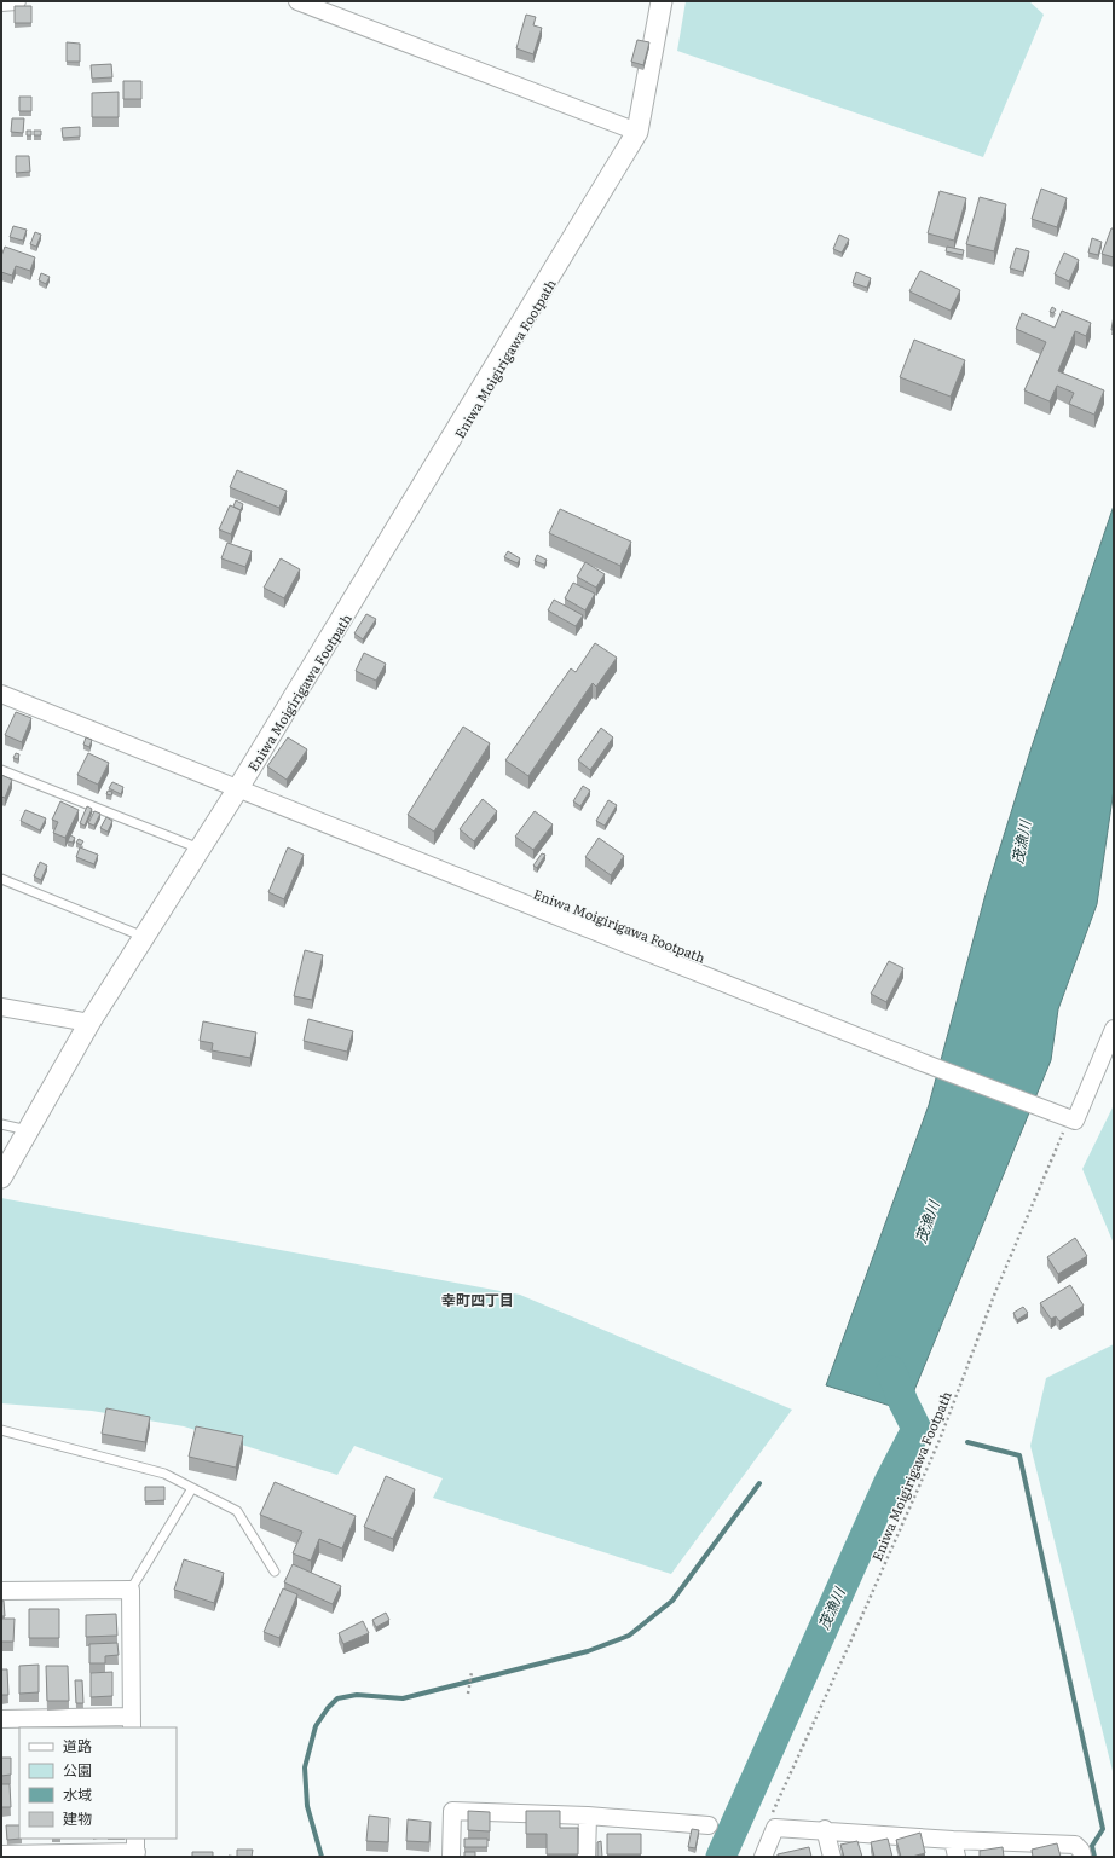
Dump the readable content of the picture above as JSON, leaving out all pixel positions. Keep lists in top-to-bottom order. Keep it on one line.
{"streets":{"path":["Eniwa Moigirigawa Footpath"]},"districts":["幸町四丁目"],"water":["茂漁川"],"legend":["道路","公園","水域","建物"]}
